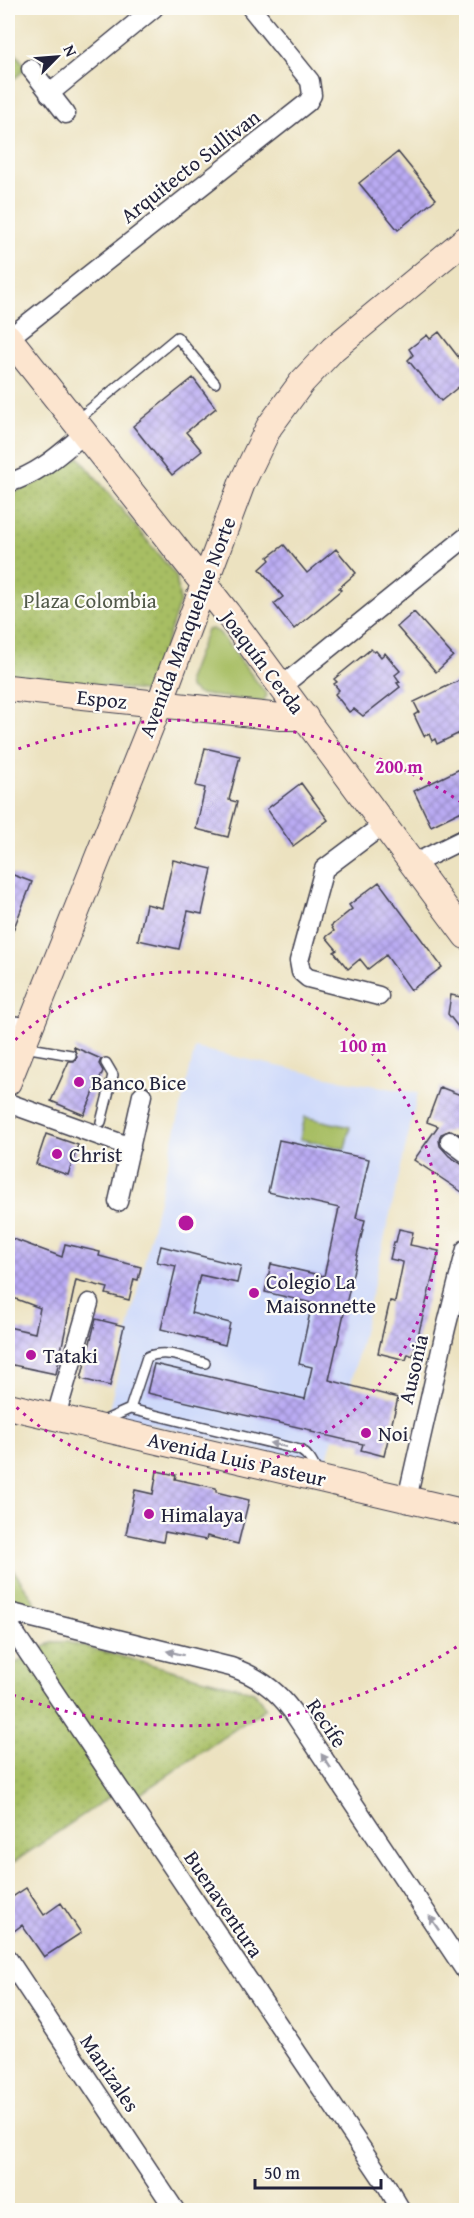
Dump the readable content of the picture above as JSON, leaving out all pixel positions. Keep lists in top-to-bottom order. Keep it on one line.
{"streets":{"street":["Arquitecto Sullivan","Avenida Manquehue Norte","Joaquín Cerda","Espoz","Ausonia","Avenida Luis Pasteur","Recife","Buenaventura","Manizales"]},"crossings":[["Arquitecto Sullivan","Joaquín Cerda"],["Avenida Manquehue Norte","Joaquín Cerda"],["Avenida Manquehue Norte","Espoz"],["Joaquín Cerda","Espoz"],["Ausonia","Avenida Luis Pasteur"]],"one_way":["Recife"],"parks":["Plaza Colombia"],"places":["Banco Bice","Christ","Colegio La Maisonnette","Tataki","Noi","Himalaya"],"scale_bar":"50 m","north":"top right","rings":["200 m","100 m"]}
